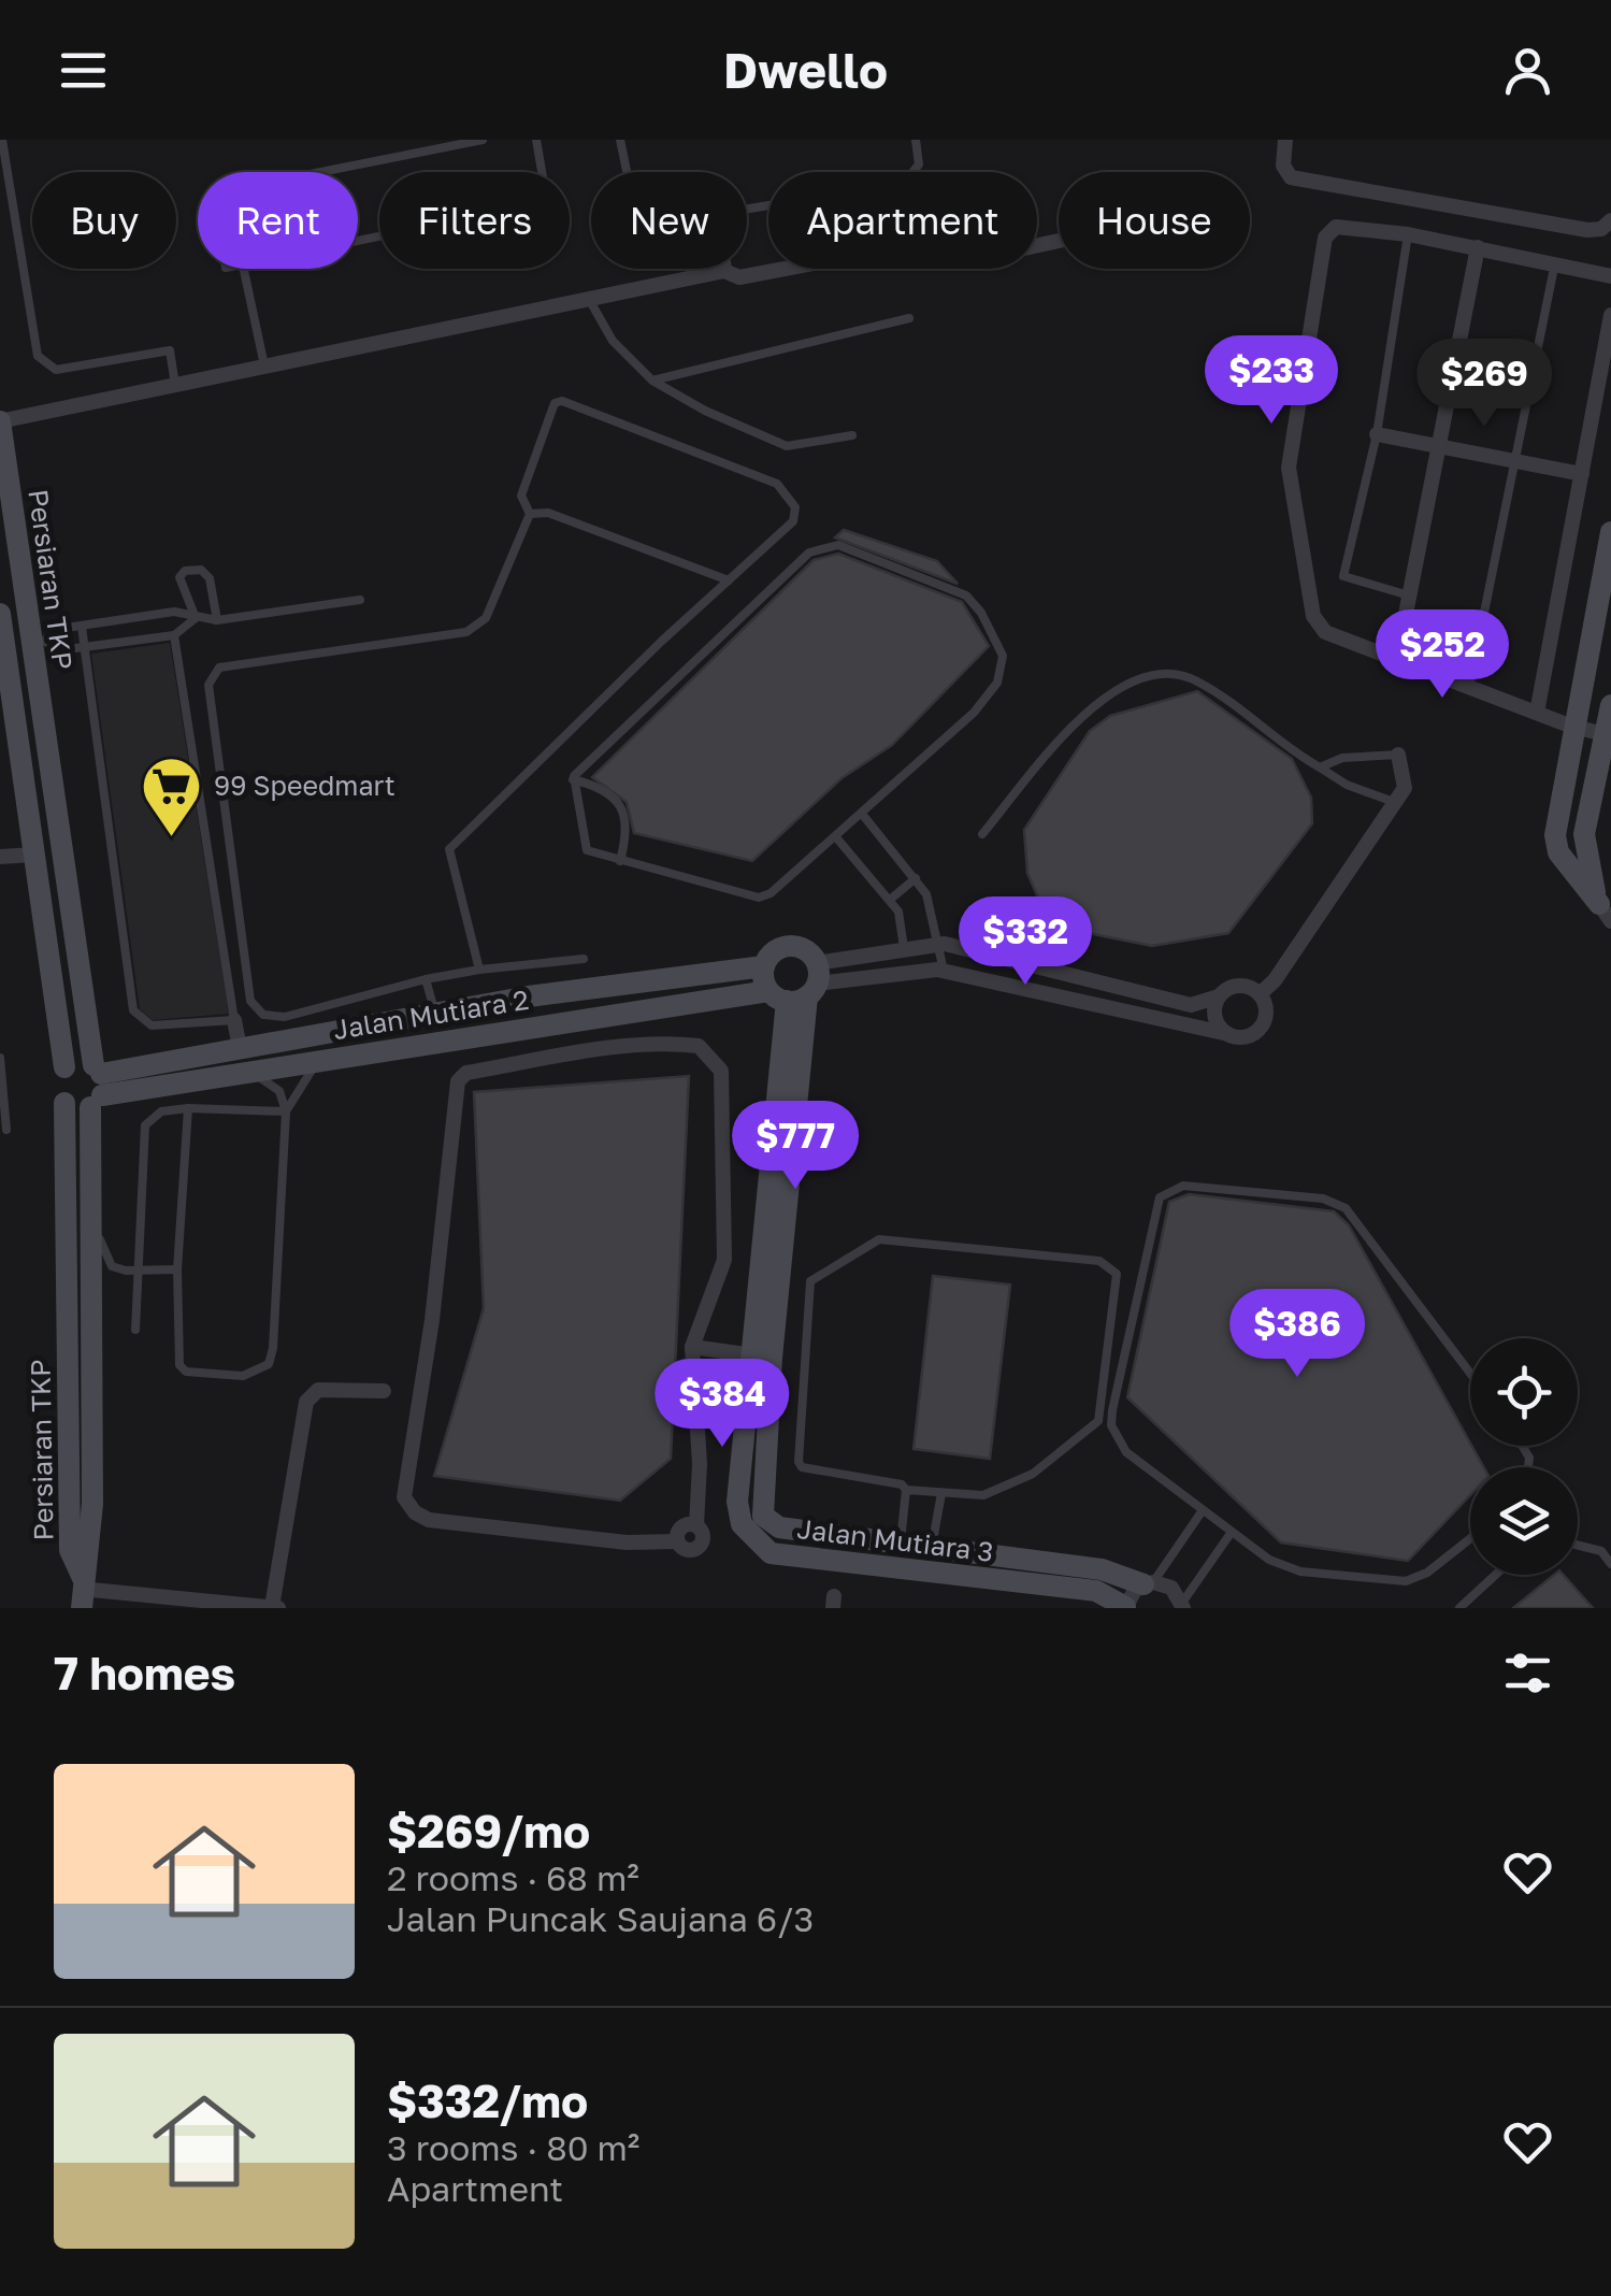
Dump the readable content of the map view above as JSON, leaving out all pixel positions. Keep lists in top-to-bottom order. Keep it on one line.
{"streets":{"street":["Persiaran TKP","Jalan Mutiara 2","Jalan Mutiara 3"]},"crossings":[["Persiaran TKP","Jalan Mutiara 2"],["Jalan Mutiara 2","Jalan Mutiara 3"]],"places":{"supermarket":["99 Speedmart"]},"page":{"header":"Dwello","chip":["Buy","Rent","Filters","New","Apartment","House"],"price":["$233","$269","$252","$332","$777","$386","$384"],"heading":"7 homes","list":[{"name":"$269/mo","note":"2 rooms · 68 m² · Jalan Puncak Saujana 6/3"},{"name":"$332/mo","note":"3 rooms · 80 m² · Apartment"}]}}
